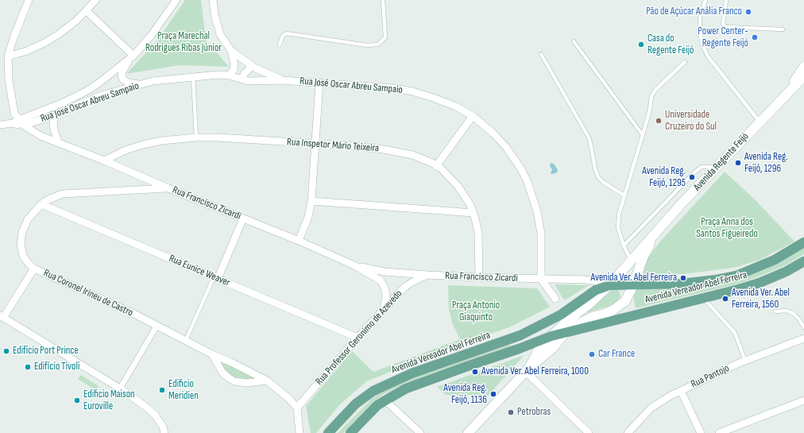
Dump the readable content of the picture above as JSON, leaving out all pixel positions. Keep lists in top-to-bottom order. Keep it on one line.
{"streets":{"main road":["Avenida Regente Feijó","Avenida Vereador Abel Ferreira"],"street":["Rua José Oscar Abreu Sampaio","Rua Inspetor Mário Teixeira","Rua Francisco Zicardi","Rua Eunice Weaver","Rua Coronel Irineu de Castro","Rua Professor Geronimo de Azevedo","Rua Pantojo"]},"crossings":[["Rua José Oscar Abreu Sampaio","Rua Francisco Zicardi"],["Rua Inspetor Mário Teixeira","Rua Francisco Zicardi"],["Avenida Regente Feijó","Rua Francisco Zicardi"],["Avenida Regente Feijó","Avenida Vereador Abel Ferreira"],["Rua Francisco Zicardi","Avenida Vereador Abel Ferreira"],["Rua Francisco Zicardi","Rua Coronel Irineu de Castro"],["Rua Francisco Zicardi","Rua Professor Geronimo de Azevedo"],["Rua Eunice Weaver","Rua Coronel Irineu de Castro"],["Rua Eunice Weaver","Rua Professor Geronimo de Azevedo"],["Rua Coronel Irineu de Castro","Rua Professor Geronimo de Azevedo"]],"parks":["Praça Marechal Rodrigues Ribas Júnior","Praça Anna dos Santos Figueiredo","Praça Antonio Giaquinto"],"places":["Pão de Açúcar Anália Franco","Power Center- Regente Feijó","Casa do Regente Feijó","Universidade Cruzeiro do Sul","Avenida Reg. Feijó, 1296","Avenida Reg. Feijó, 1295","Avenida Ver. Abel Ferreira","Avenida Ver. Abel Ferreira, 1560","Edifício Port Prince","Car France","Edifício Tivoli","Avenida Ver. Abel Ferreira, 1000","Edificio Meridien","Avenida Reg. Feijó, 1136","Edificio Maison Euroville","Petrobras"]}
